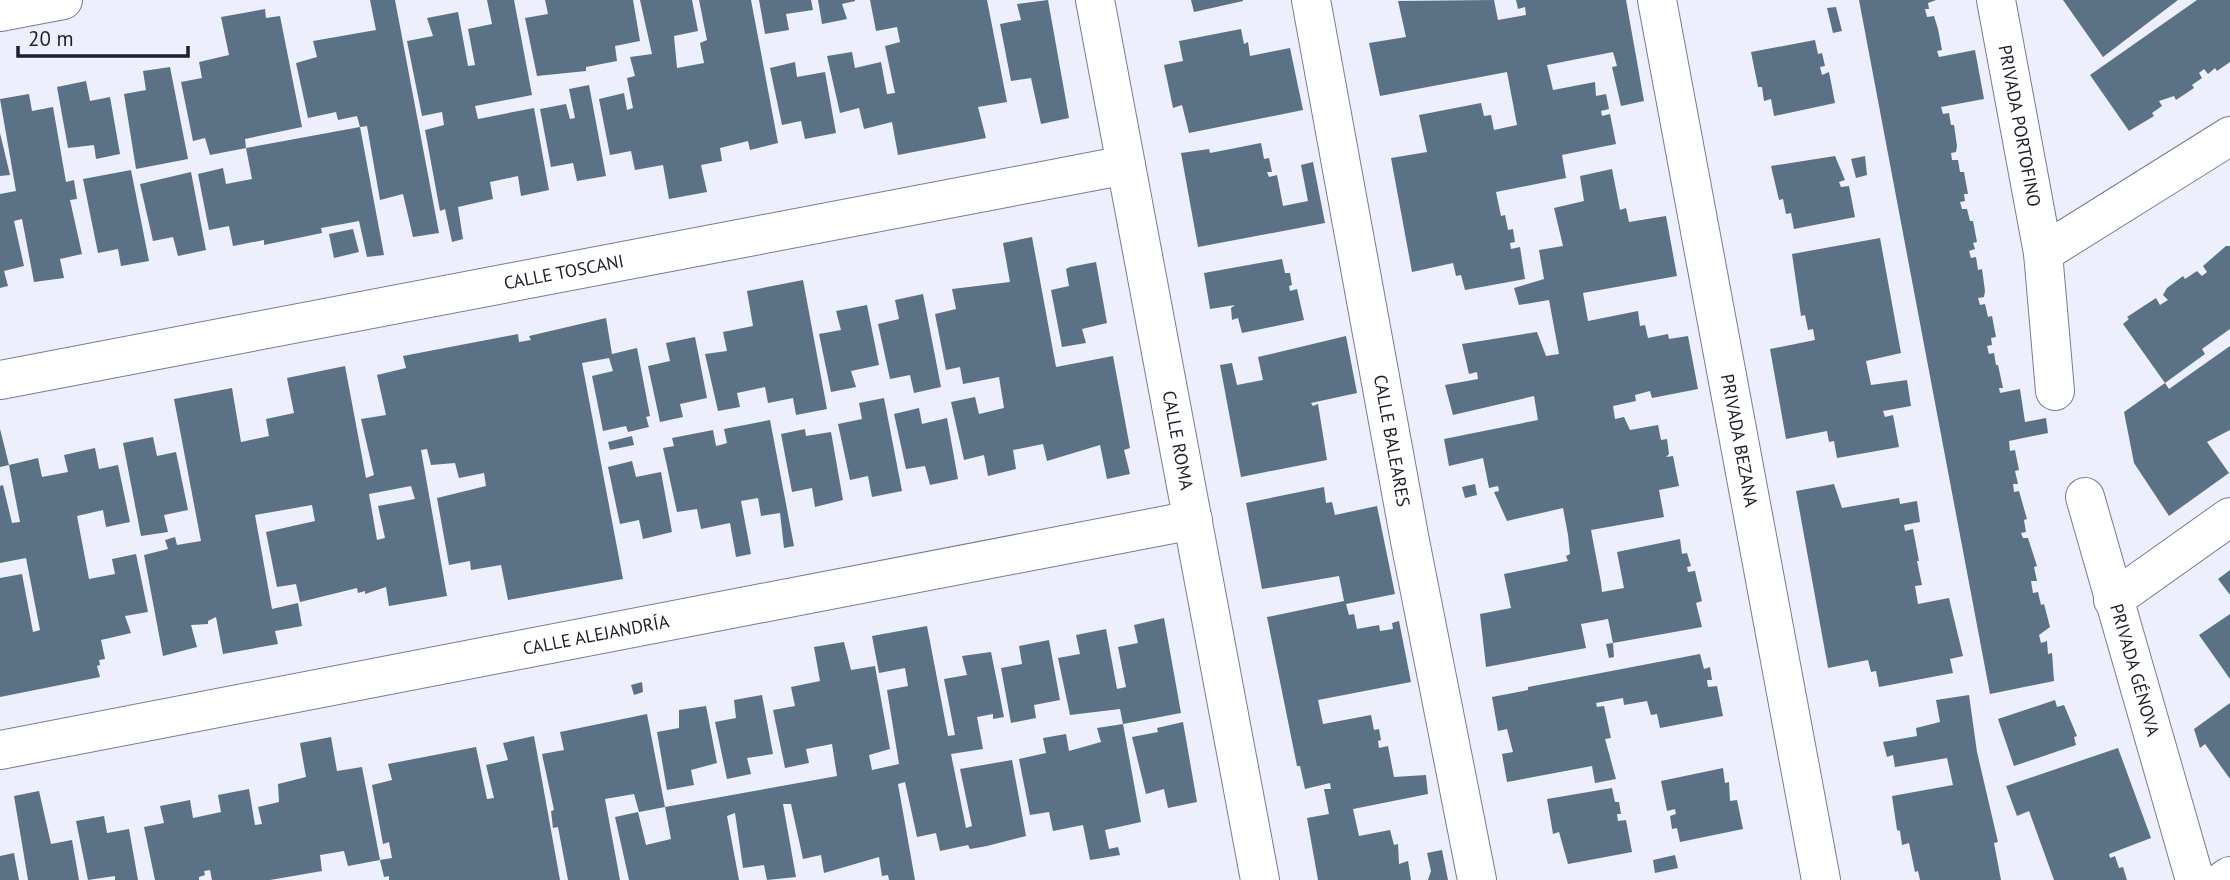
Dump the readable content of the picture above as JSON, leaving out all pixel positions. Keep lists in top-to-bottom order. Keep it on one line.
{"streets":{"street":["PRIVADA PORTOFINO","CALLE TOSCANI","CALLE ROMA","CALLE BALEARES","PRIVADA BEZANA","CALLE ALEJANDRÍA","PRIVADA GÉNOVA"]},"crossings":[["CALLE TOSCANI","CALLE ROMA"],["CALLE ROMA","CALLE ALEJANDRÍA"]],"scale_bar":"20 m"}
